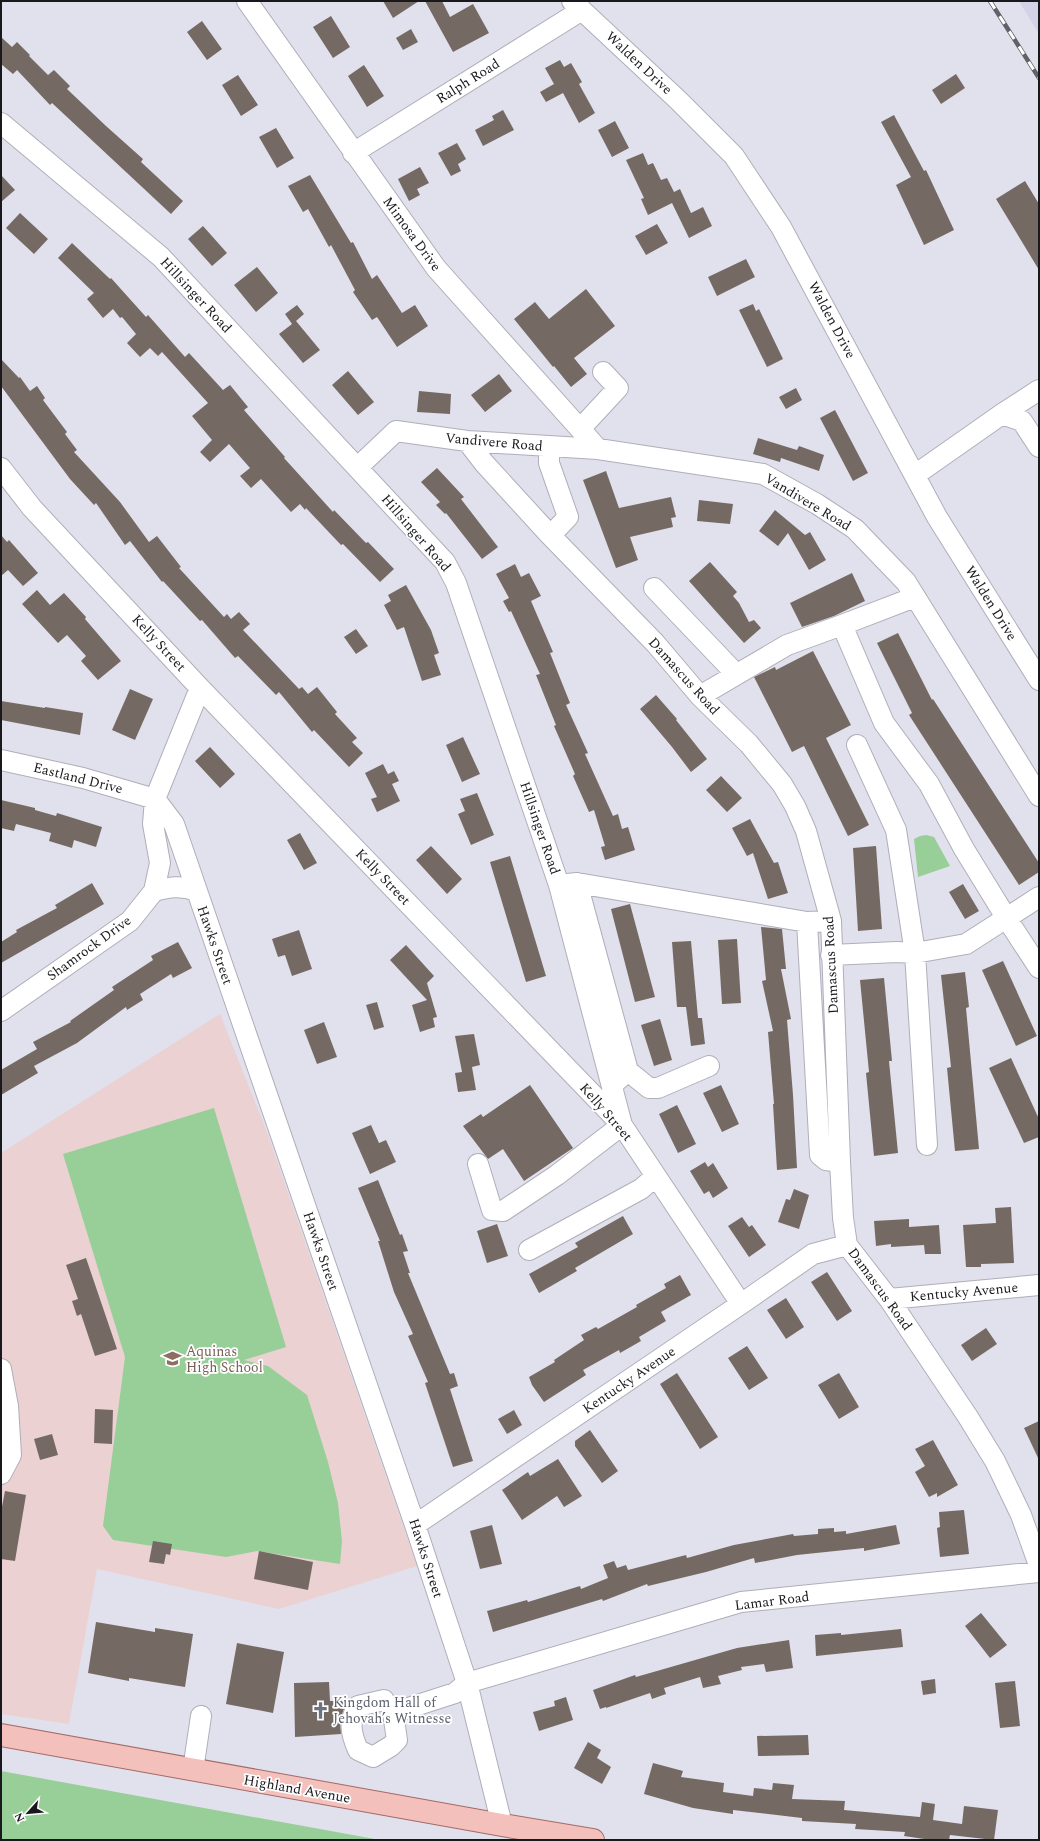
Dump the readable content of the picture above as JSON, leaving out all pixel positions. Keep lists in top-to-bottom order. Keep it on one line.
{"streets":{"main road":["Highland Avenue"],"street":["Walden Drive","Ralph Road","Mimosa Drive","Hillsinger Road","Vandivere Road","Kelly Street","Damascus Road","Eastland Drive","Hawks Street","Shamrock Drive","Kentucky Avenue","Lamar Road"]},"crossings":[["Walden Drive","Ralph Road"],["Ralph Road","Mimosa Drive"],["Mimosa Drive","Vandivere Road"],["Hillsinger Road","Vandivere Road"],["Hillsinger Road","Kelly Street"],["Vandivere Road","Damascus Road"],["Kelly Street","Kentucky Avenue"],["Damascus Road","Kentucky Avenue"],["Eastland Drive","Hawks Street"],["Eastland Drive","Shamrock Drive"],["Hawks Street","Shamrock Drive"],["Hawks Street","Kentucky Avenue"],["Hawks Street","Lamar Road"],["Hawks Street","Highland Avenue"]],"places":{"school or university":["Aquinas High School"],"church":["Kingdom Hall of Jehovah’s Witnesse"]},"north":"bottom left"}
